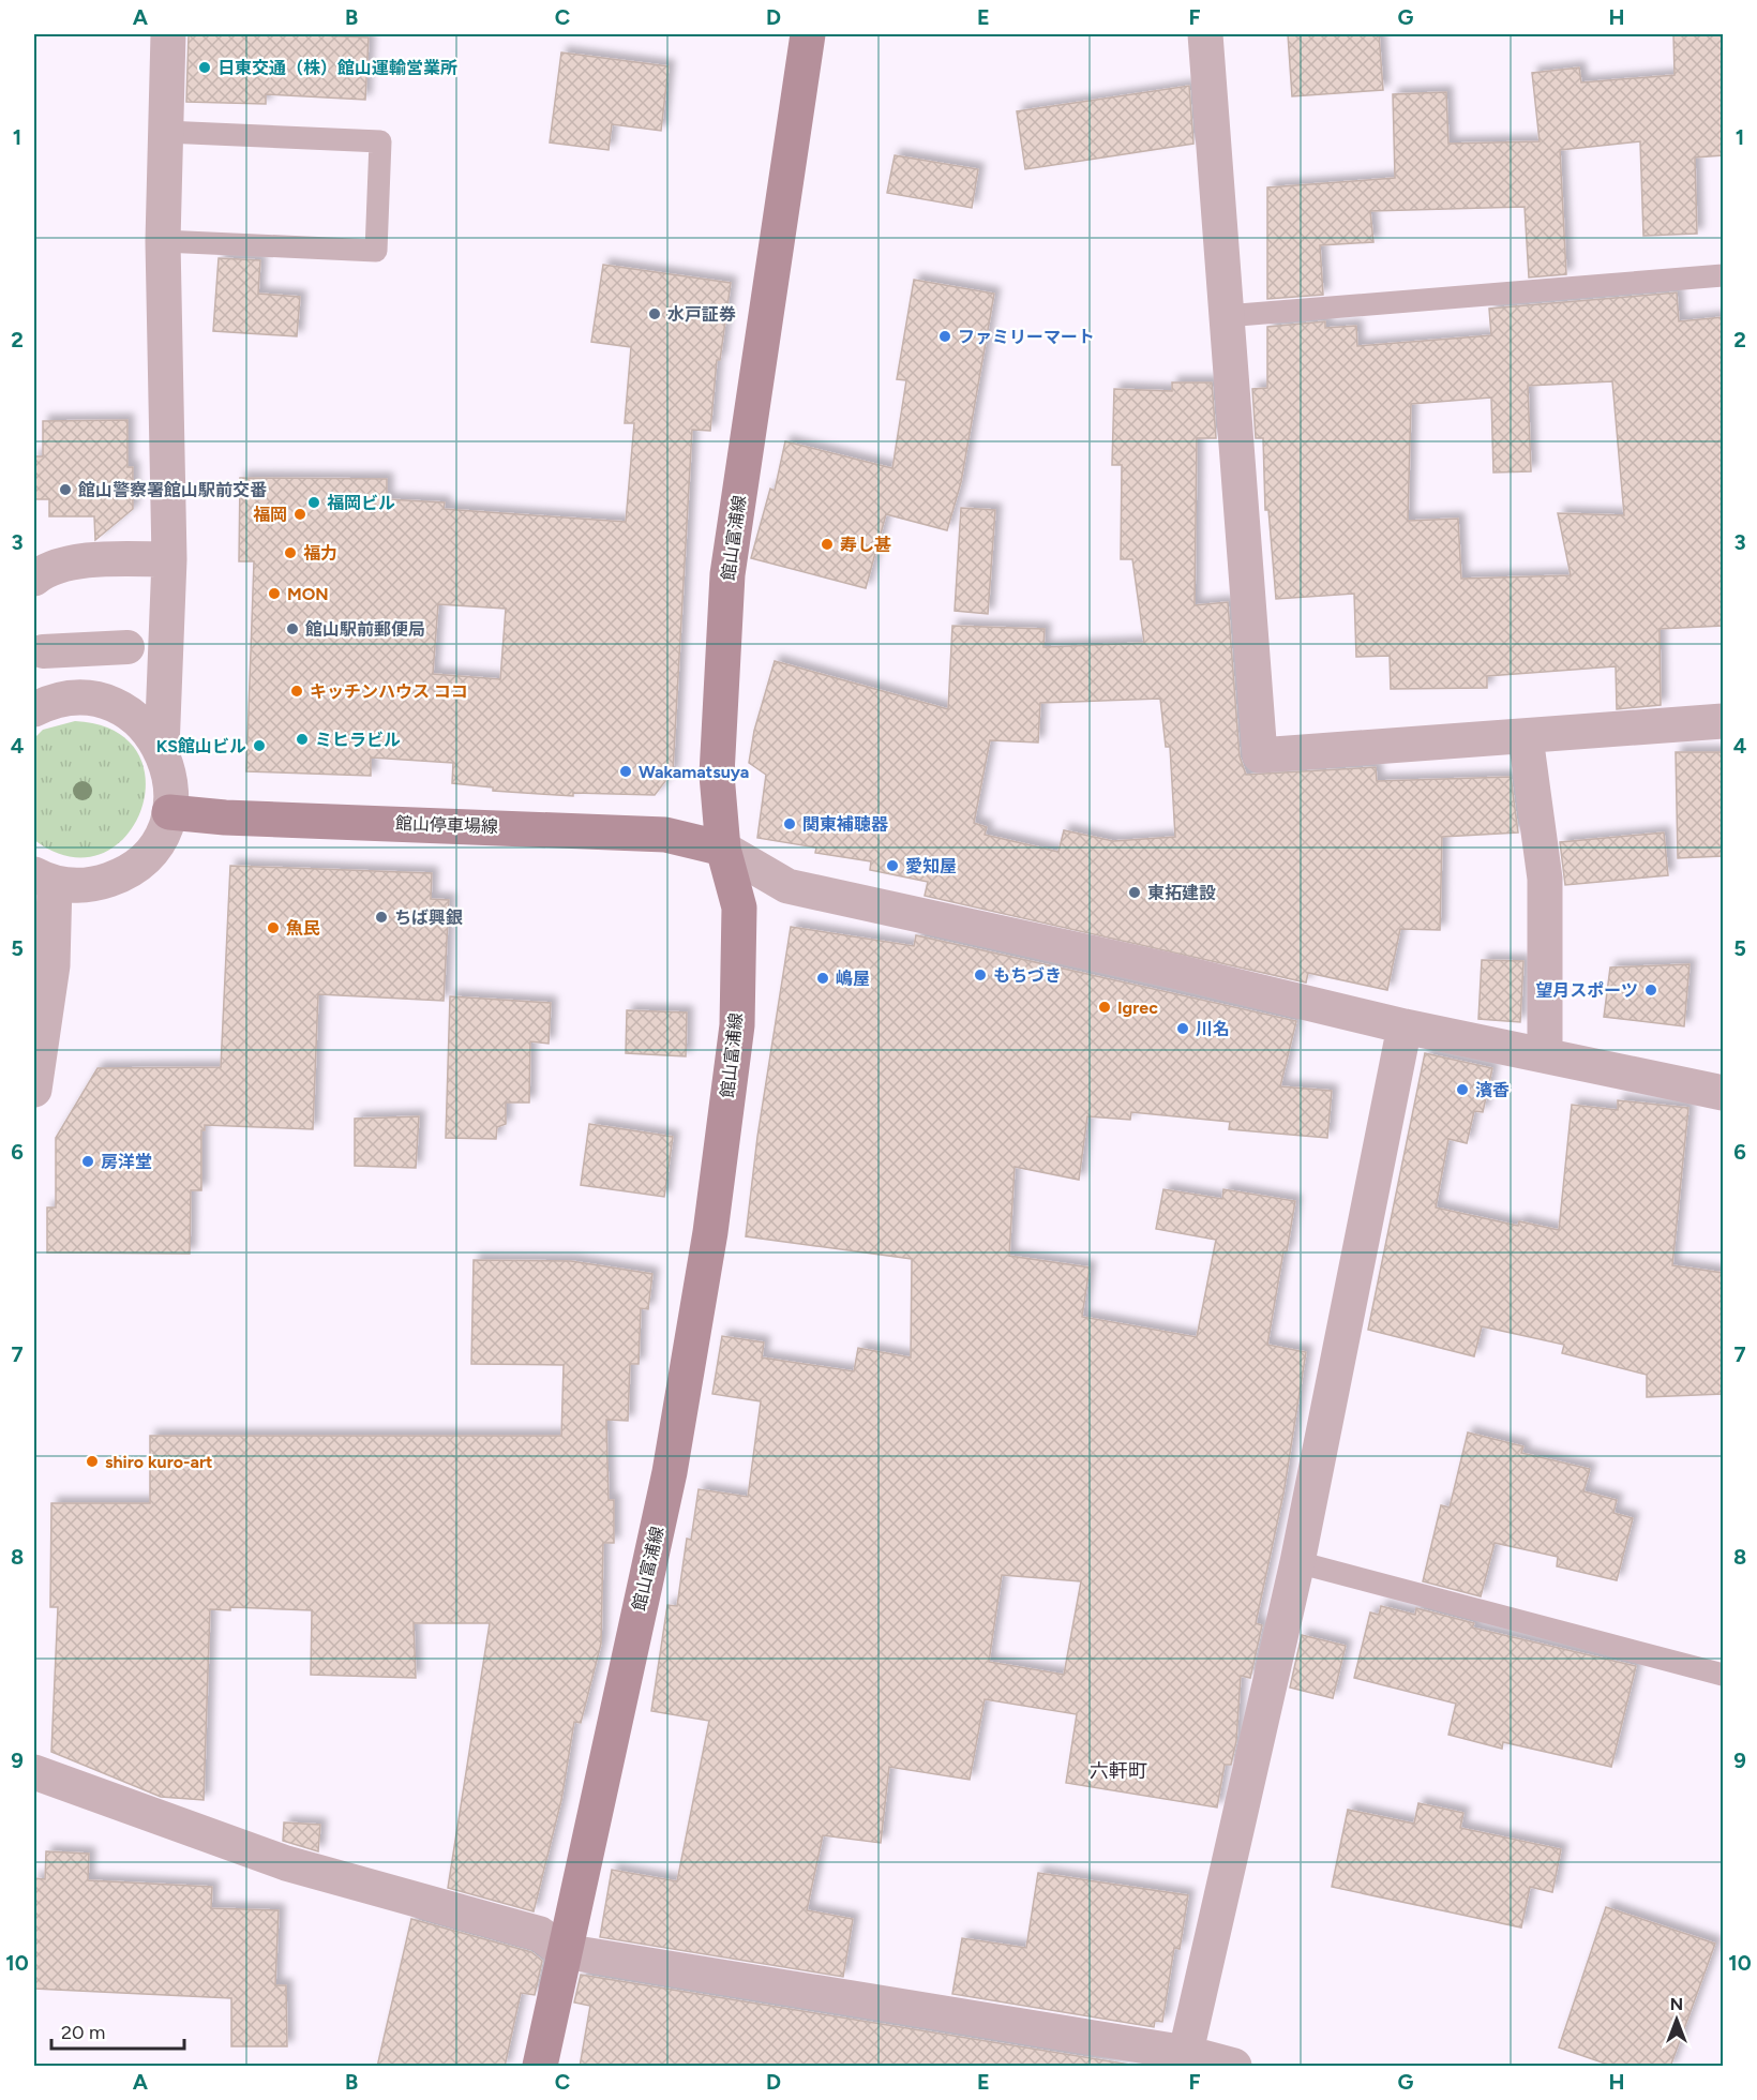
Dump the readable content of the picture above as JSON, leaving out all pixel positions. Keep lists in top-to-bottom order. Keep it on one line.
{"streets":{"main road":["館山富浦線","館山停車場線"]},"crossings":[["館山富浦線","館山停車場線"]],"districts":["六軒町"],"places":["日東交通（株）館山運輸営業所","水戸証券","ファミリーマート","館山警察署館山駅前交番","福岡ビル","福岡","寿し甚","福力","MON","館山駅前郵便局","キッチンハウス ココ","ミヒラビル","KS館山ビル","Wakamatsuya","関東補聴器","愛知屋","東拓建設","ちば興銀","魚民","もちづき","嶋屋","望月スポーツ","Igrec","川名","濱香","房洋堂","shiro kuro-art"],"scale_bar":"20 m","north":"top","grid":{"columns":["A","B","C","D","E","F","G","H"],"rows":["1","2","3","4","5","6","7","8","9","10"]}}
